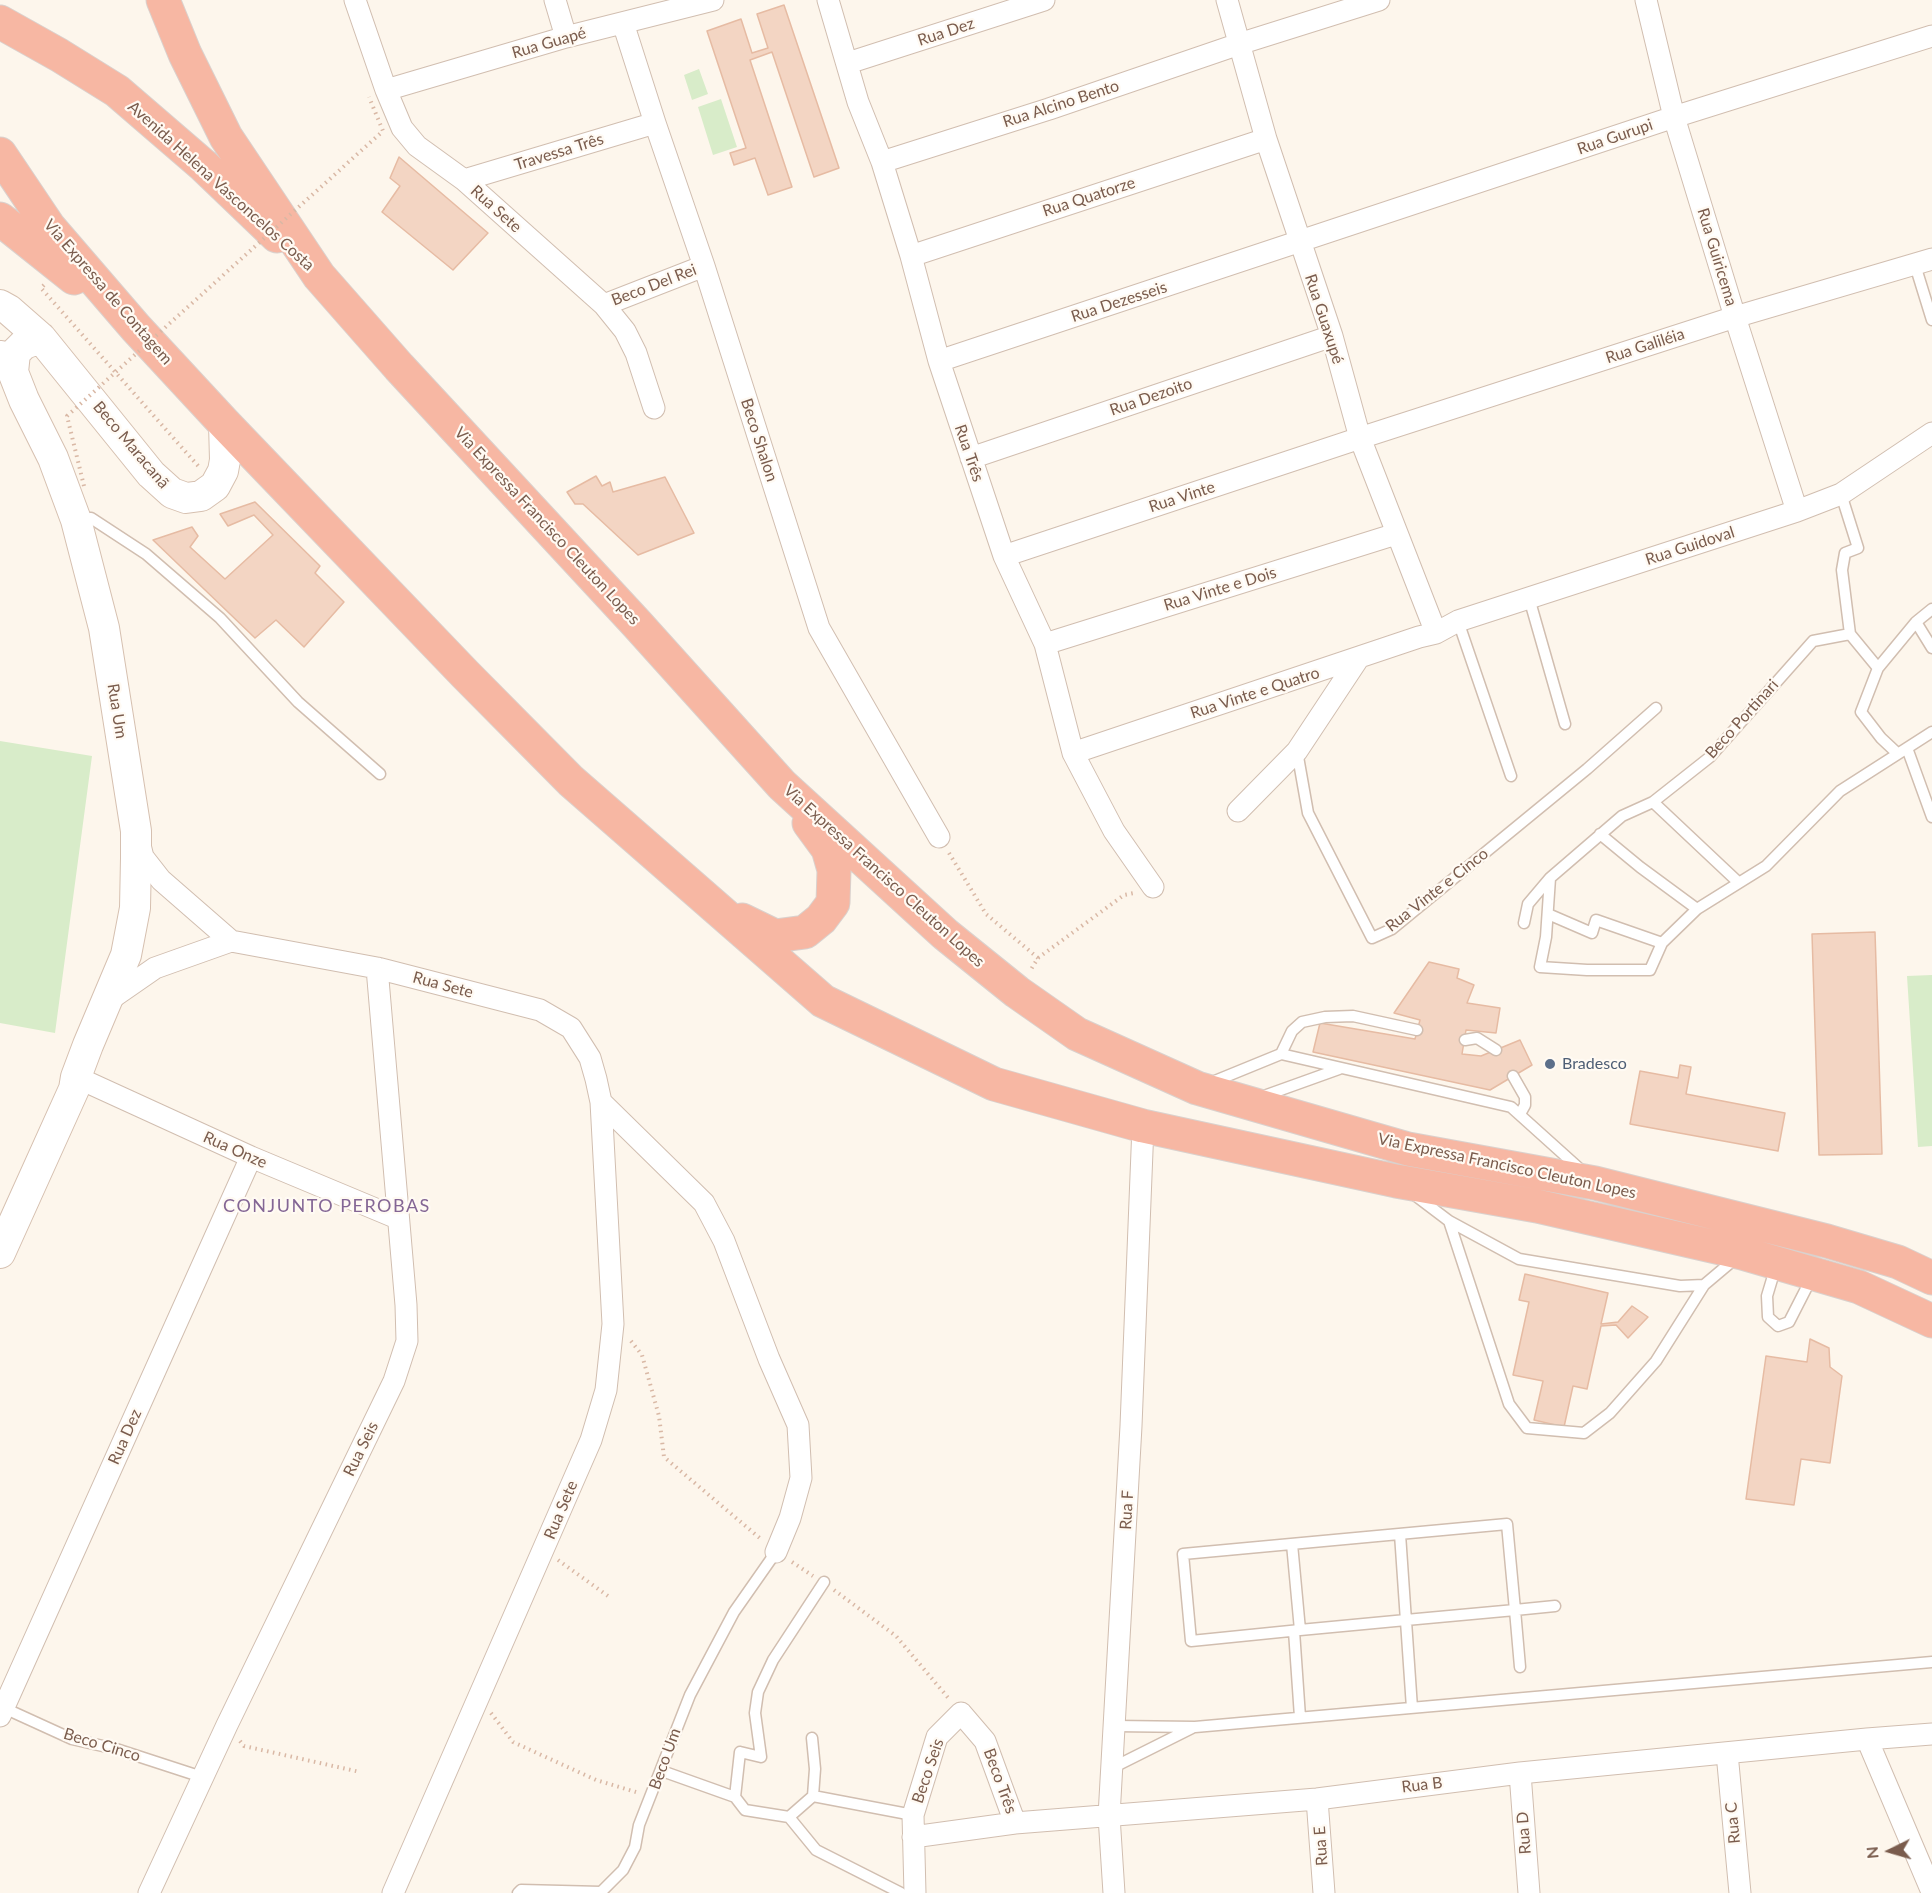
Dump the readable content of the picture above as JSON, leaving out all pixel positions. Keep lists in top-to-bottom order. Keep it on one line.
{"streets":{"highway":["Avenida Helena Vasconcelos Costa","Via Expressa de Contagem","Via Expressa Francisco Cleuton Lopes"],"street":["Rua Dez","Rua Guapé","Rua Alcino Bento","Rua Gurupi","Travessa Três","Rua Quatorze","Rua Sete","Rua Guiricema","Beco Del Rei","Rua Dezesseis","Rua Guaxupé","Rua Galiléia","Rua Dezoito","Beco Shalon","Beco Maracanã","Rua Três","Rua Vinte","Rua Guidoval","Rua Vinte e Dois","Rua Vinte e Quatro","Rua Um","Rua Onze","Rua Seis","Rua F","Beco Seis","Beco Três","Rua B","Rua C","Rua D","Rua E"],"lane":["Beco Portinari","Rua Vinte e Cinco","Beco Cinco","Beco Um"]},"crossings":[["Rua Dez","Rua Três"],["Rua Dez","Rua Onze"],["Rua Dez","Beco Cinco"],["Rua Guapé","Rua Sete"],["Rua Guapé","Beco Shalon"],["Rua Alcino Bento","Rua Guaxupé"],["Rua Alcino Bento","Rua Três"],["Rua Gurupi","Rua Guiricema"],["Rua Gurupi","Rua Dezesseis"],["Rua Gurupi","Rua Guaxupé"],["Travessa Três","Rua Sete"],["Travessa Três","Beco Shalon"],["Avenida Helena Vasconcelos Costa","Via Expressa Francisco Cleuton Lopes"],["Rua Quatorze","Rua Guaxupé"],["Rua Quatorze","Rua Três"],["Rua Sete","Beco Del Rei"],["Rua Sete","Rua Seis"],["Rua Guiricema","Rua Galiléia"],["Rua Guiricema","Rua Guidoval"],["Beco Del Rei","Beco Shalon"],["Via Expressa de Contagem","Via Expressa Francisco Cleuton Lopes"],["Rua Dezesseis","Rua Guaxupé"],["Rua Dezesseis","Rua Três"],["Rua Guaxupé","Rua Galiléia"],["Rua Guaxupé","Rua Dezoito"],["Rua Guaxupé","Rua Vinte"],["Rua Guaxupé","Rua Guidoval"],["Rua Guaxupé","Rua Vinte e Dois"],["Rua Guaxupé","Rua Vinte e Quatro"],["Rua Galiléia","Rua Vinte"],["Rua Dezoito","Rua Três"],["Rua Três","Rua Vinte"],["Rua Três","Rua Vinte e Dois"],["Rua Três","Rua Vinte e Quatro"],["Via Expressa Francisco Cleuton Lopes","Rua F"],["Rua Guidoval","Rua Vinte e Quatro"],["Rua Um","Rua Onze"],["Rua Onze","Rua Seis"],["Rua Seis","Beco Cinco"],["Rua F","Rua B"],["Beco Seis","Beco Três"],["Beco Seis","Rua B"],["Beco Três","Rua B"],["Rua B","Rua C"],["Rua B","Rua D"],["Rua B","Rua E"]],"districts":["CONJUNTO PEROBAS"],"places":["Bradesco"],"north":"left"}
